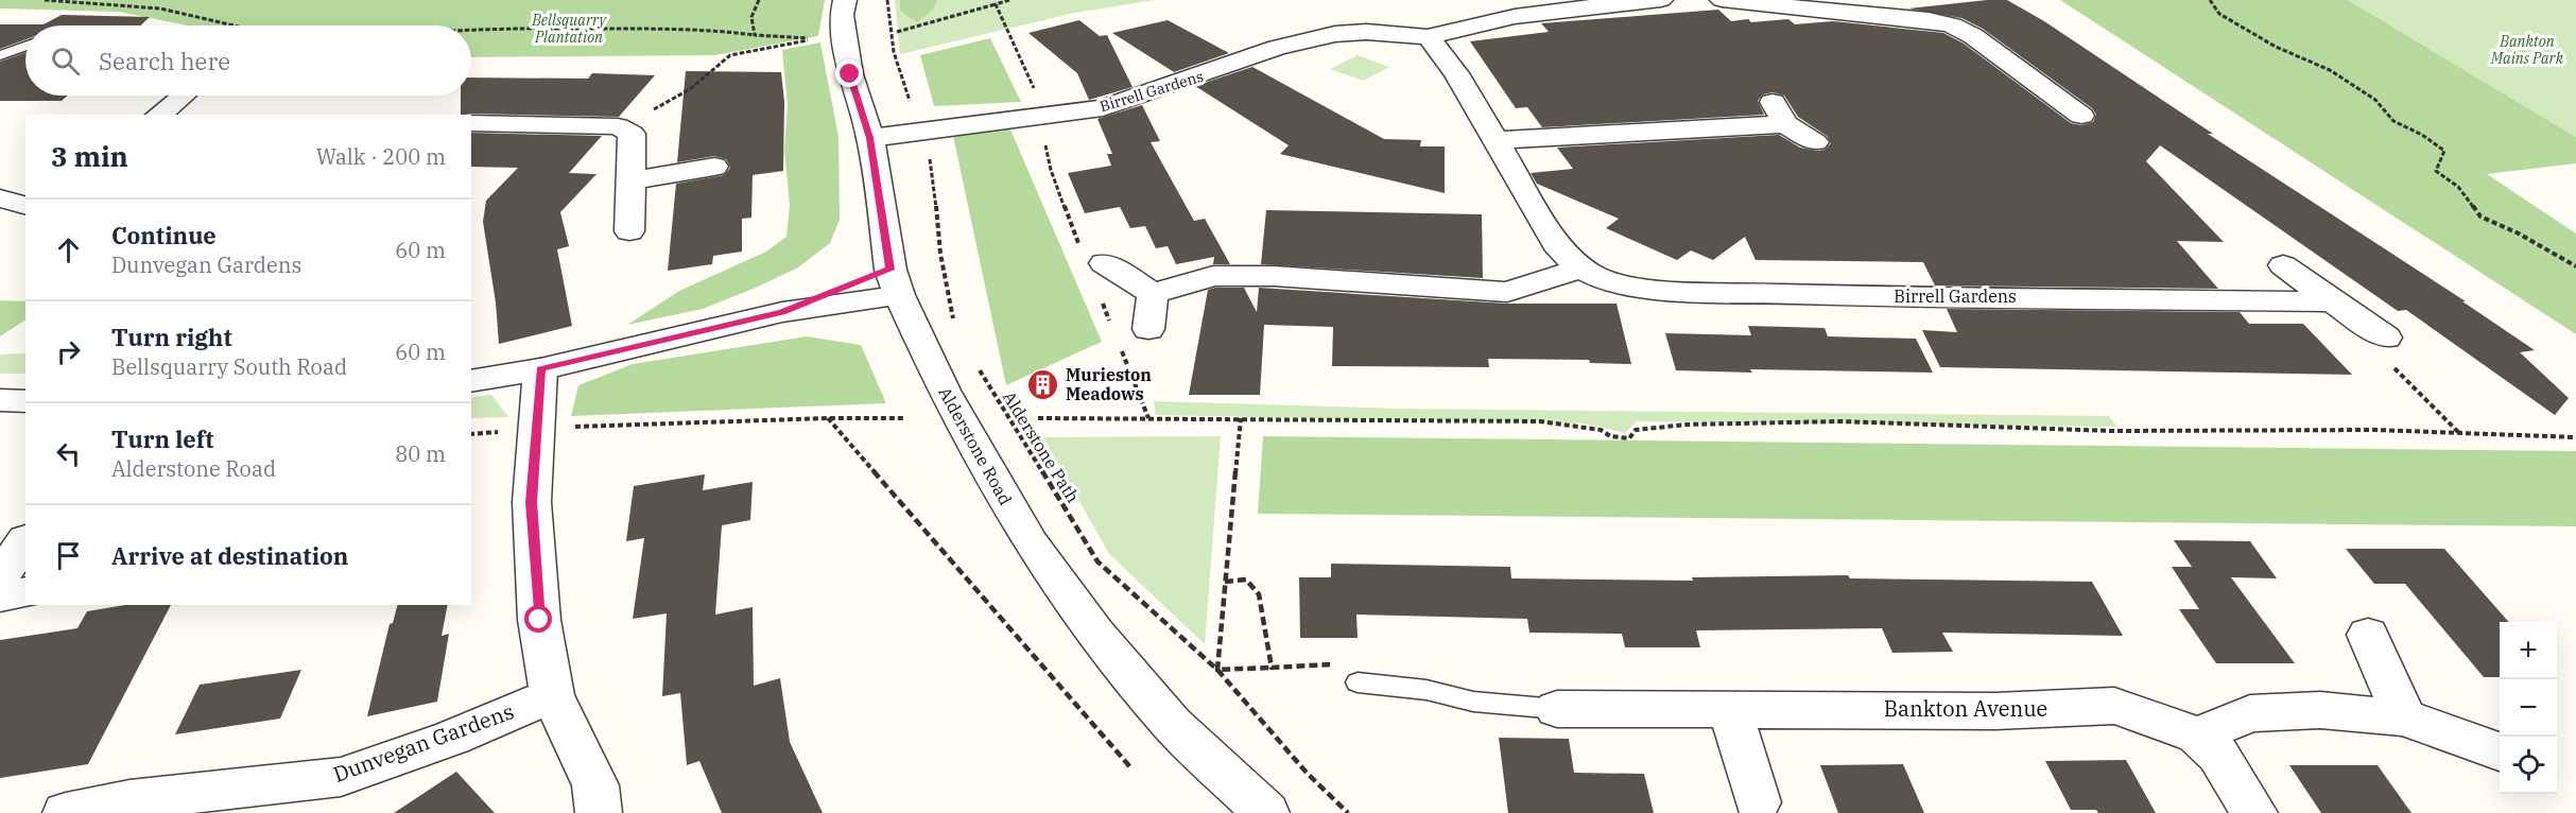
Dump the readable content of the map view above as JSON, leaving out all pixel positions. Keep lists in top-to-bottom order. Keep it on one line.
{"streets":{"street":["Birrell Gardens","Alderstone Road","Bankton Avenue","Dunvegan Gardens"],"path":["Alderstone Path"]},"crossings":[["Birrell Gardens","Alderstone Road"]],"parks":["Bellsquarry Plantation","Bankton Mains Park"],"places":{"building":["Murieston Meadows"]},"page":{"search":"Search here","heading":["3 min","Walk · 200 m"],"list":[["Continue","Dunvegan Gardens","60 m"],["Turn right","Bellsquarry South Road","60 m"],["Turn left","Alderstone Road","80 m"],"Arrive at destination"],"map_buttons":["+","−"]}}
